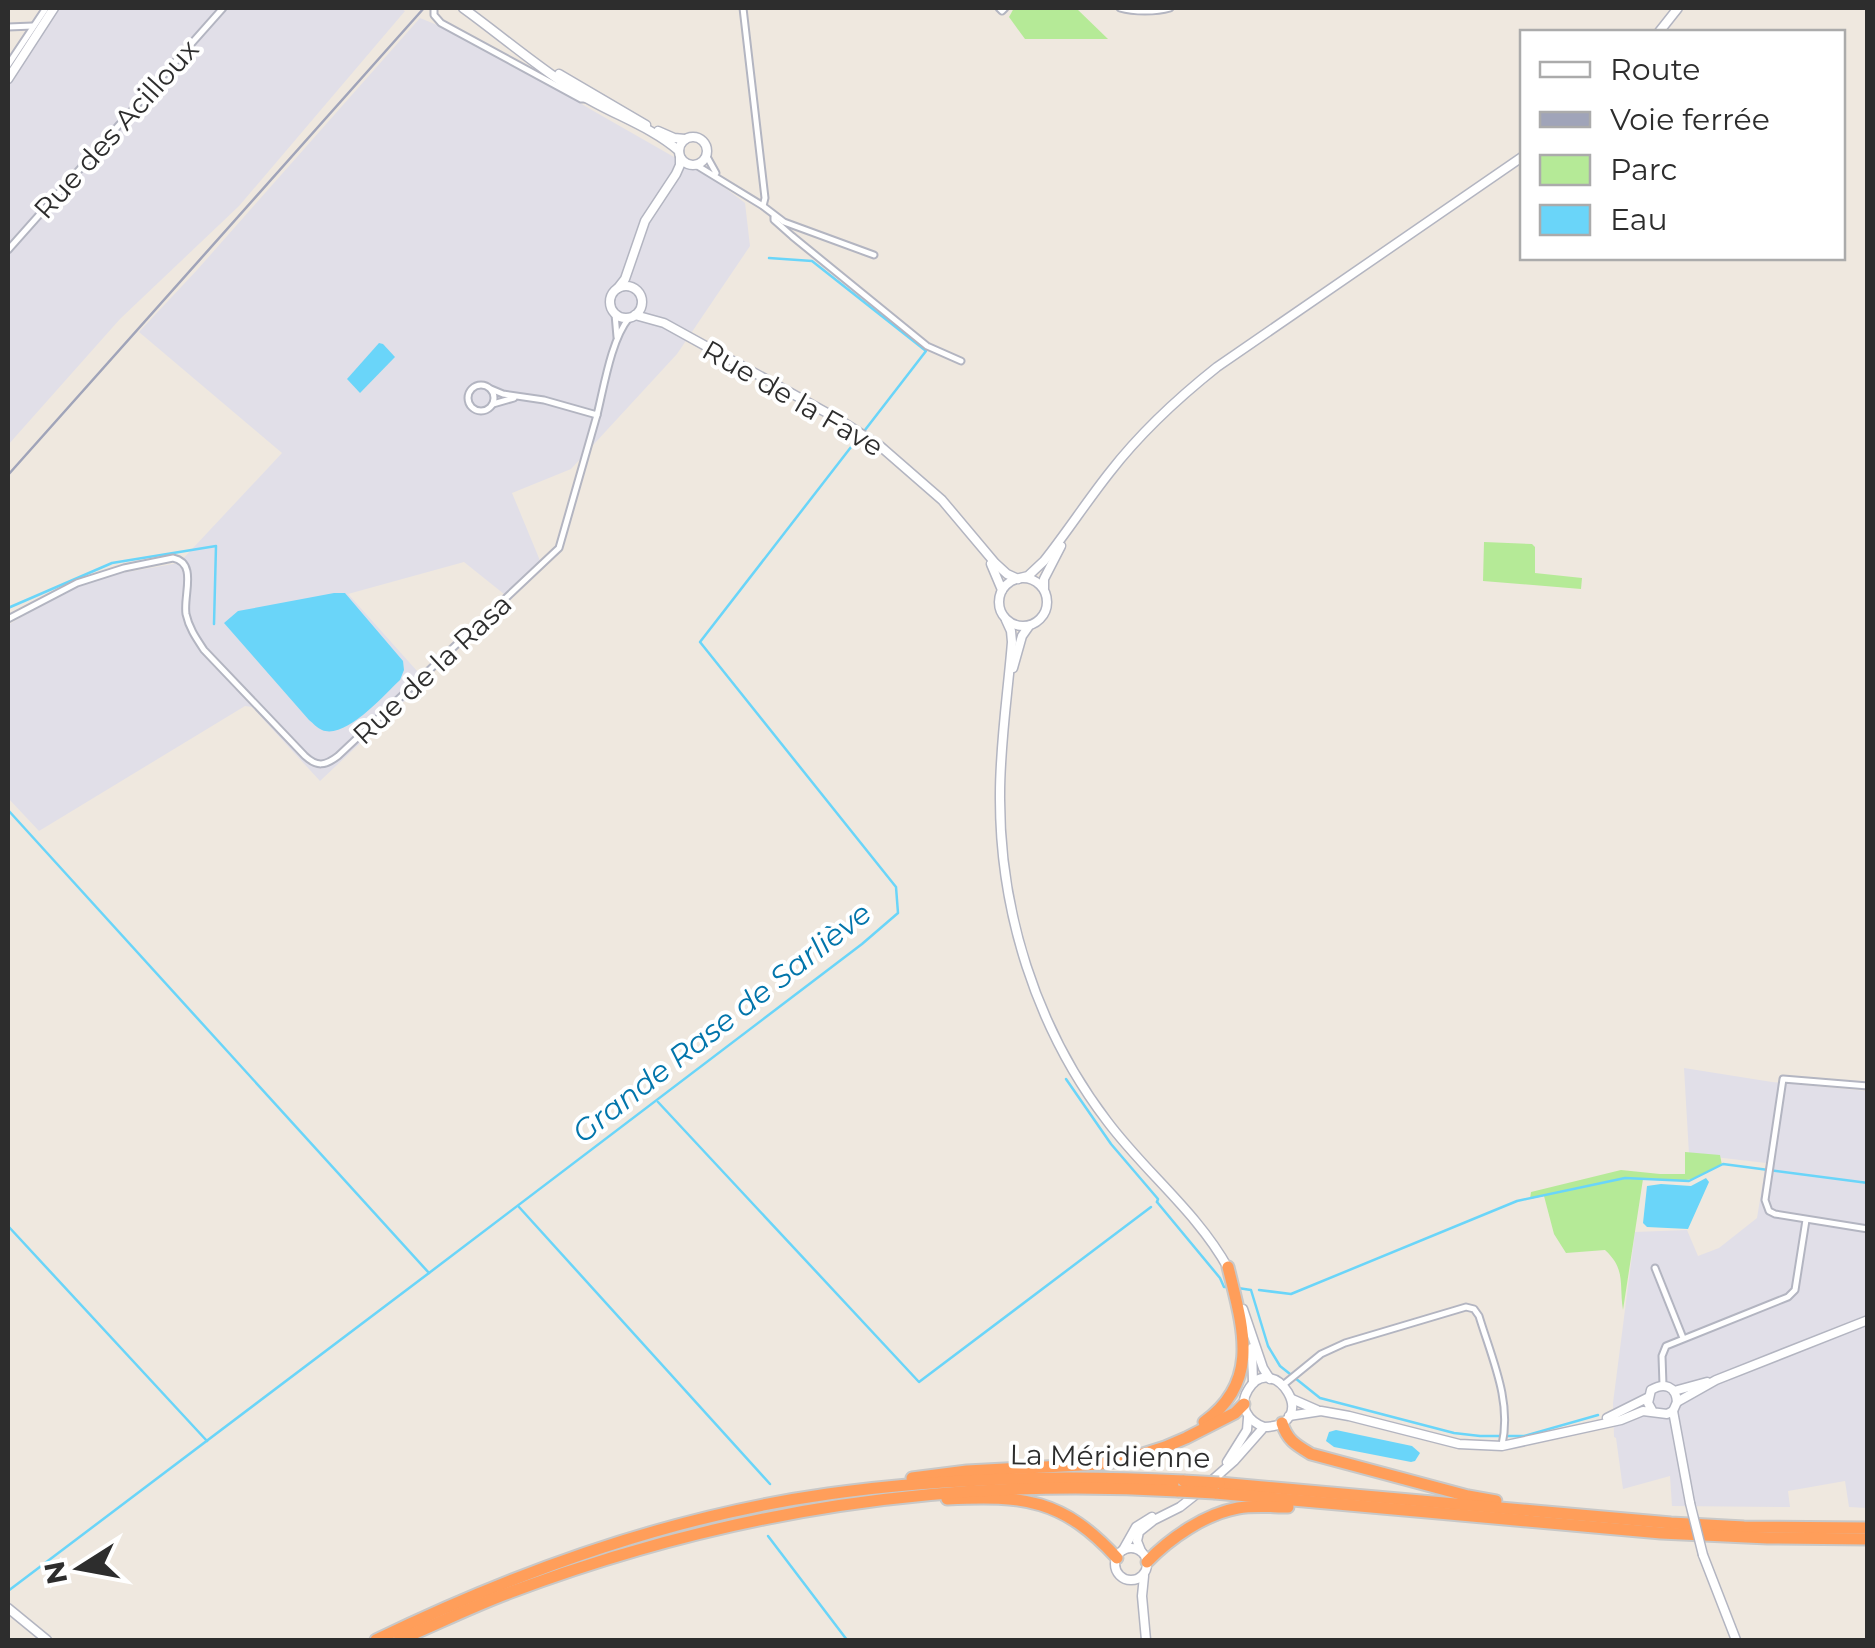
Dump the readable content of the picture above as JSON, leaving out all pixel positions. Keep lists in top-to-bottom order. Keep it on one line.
{"streets":{"highway":["La Méridienne"],"main road":["Rue de la Fave"],"street":["Rue des Acilloux","Rue de la Rasa"]},"water":["Grande Rase de Sarliève"],"legend":["Route","Voie ferrée","Parc","Eau"],"north":"left"}
